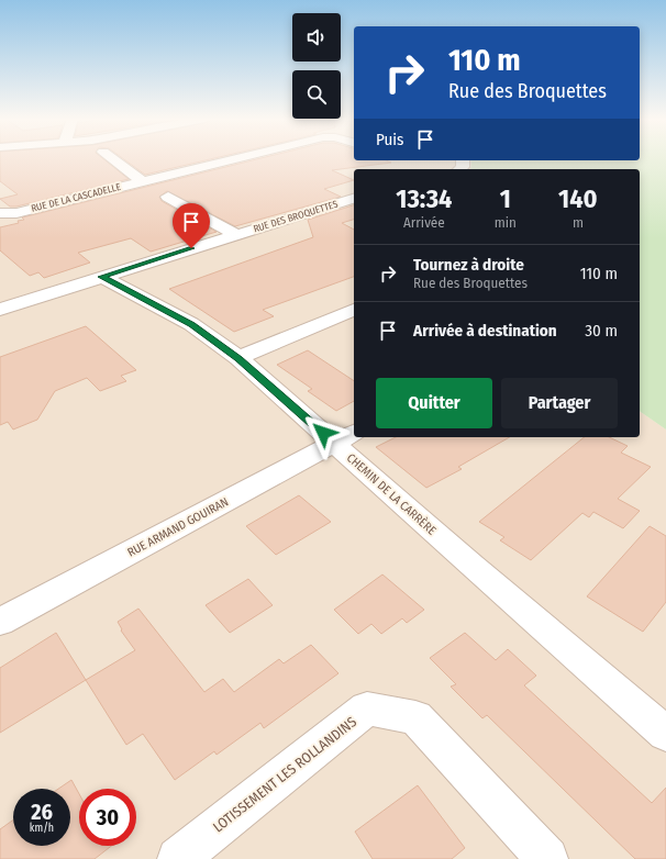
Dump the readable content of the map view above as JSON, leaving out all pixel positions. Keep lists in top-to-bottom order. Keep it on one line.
{"streets":{"street":["RUE DE LA CASCADELLE","RUE DES BROQUETTES","CHEMIN DE LA CARRÈRE","RUE ARMAND GOUIRAN","LOTISSEMENT LES ROLLANDINS"]},"crossings":[["RUE DES BROQUETTES","CHEMIN DE LA CARRÈRE"],["CHEMIN DE LA CARRÈRE","RUE ARMAND GOUIRAN"]],"page":{"turn":["110 m","Rue des Broquettes"],"then":"Puis","eta":["13:34","Arrivée","1","min","140","m"],"list":[{"name":"Tournez à droite","note":"Rue des Broquettes","value":"110 m"},{"name":"Arrivée à destination","value":"30 m"}],"buttons":["Quitter","Partager"],"speed":"26 km/h","limit":"30"}}
